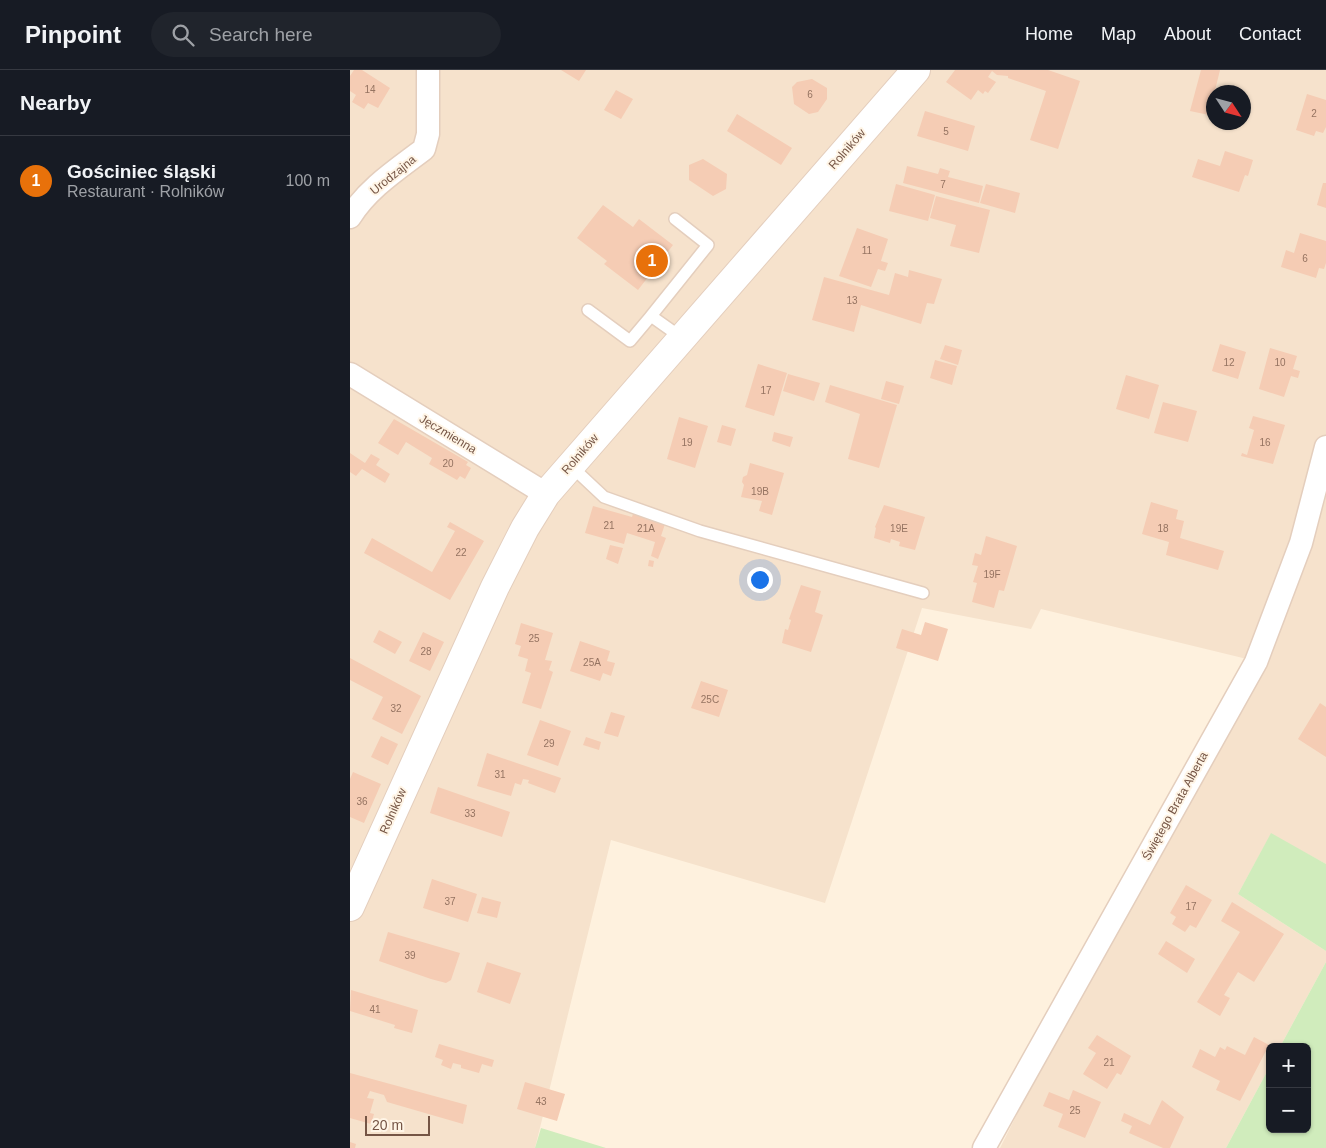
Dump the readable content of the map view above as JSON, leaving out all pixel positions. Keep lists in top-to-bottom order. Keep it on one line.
{"streets":{"street":["Rolników","Urodzajna","Jęczmienna","Świętego Brata Alberta"]},"crossings":[["Rolników","Jęczmienna"]],"house_numbers":["14","6","2","5","7","11","6","13","12","10","17","19","16","20","19B","21","21A","19E","18","22","19F","25","28","25A","25C","32","29","31","36","33","37","17","39","41","21","43","25"],"scale_bar":"20 m","north":"bottom right","page":{"header":"Pinpoint","search":"Search here","nav":["Home","Map","About","Contact"],"heading":"Nearby","list":[{"mark":"1","name":"Gościniec śląski","note":"Restaurant · Rolników","value":"100 m"}],"pins":"1","map_buttons":["+","−"],"scale":"20 m"}}
